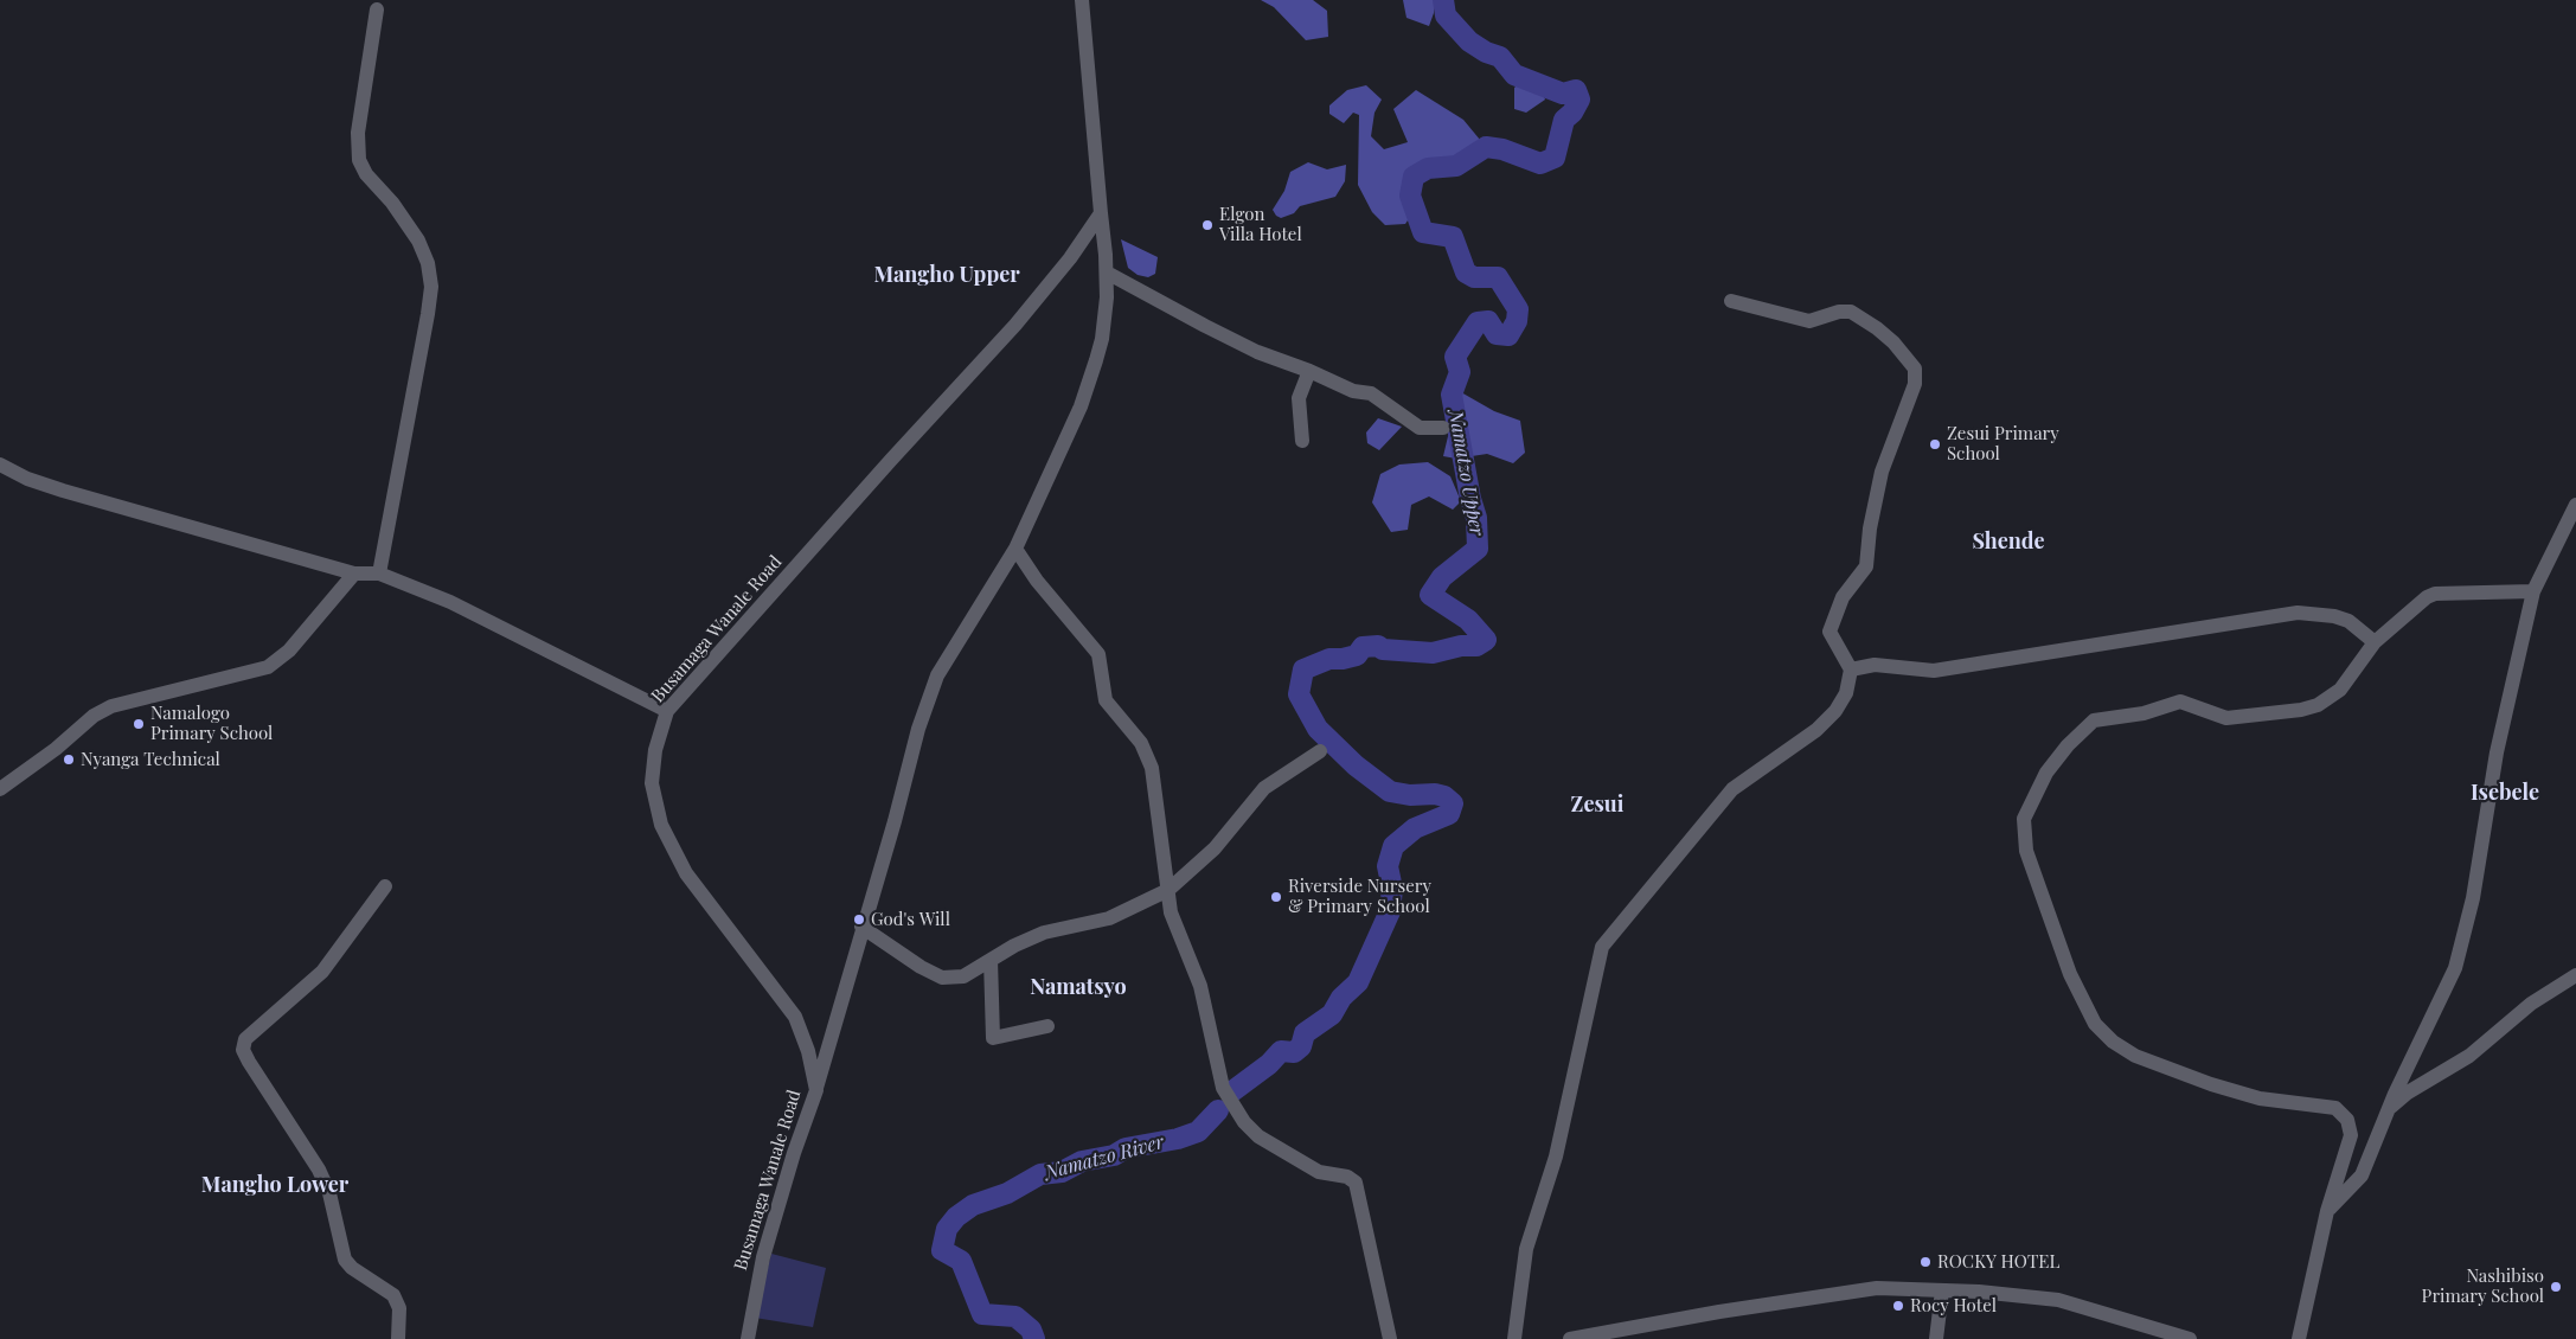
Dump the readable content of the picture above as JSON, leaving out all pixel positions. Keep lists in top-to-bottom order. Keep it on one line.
{"streets":{"street":["Busamaga Wanale Road"]},"districts":["Mangho Upper","Shende","Isebele","Zesui","Namatsyo","Mangho Lower"],"water":["Namatzo Upper","Namatzo River"],"places":["Elgon Villa Hotel","Zesui Primary School","Namalogo Primary School","Nyanga Technical","Riverside Nursery & Primary School","God's Will","ROCKY HOTEL","Nashibiso Primary School","Rocy Hotel"]}
